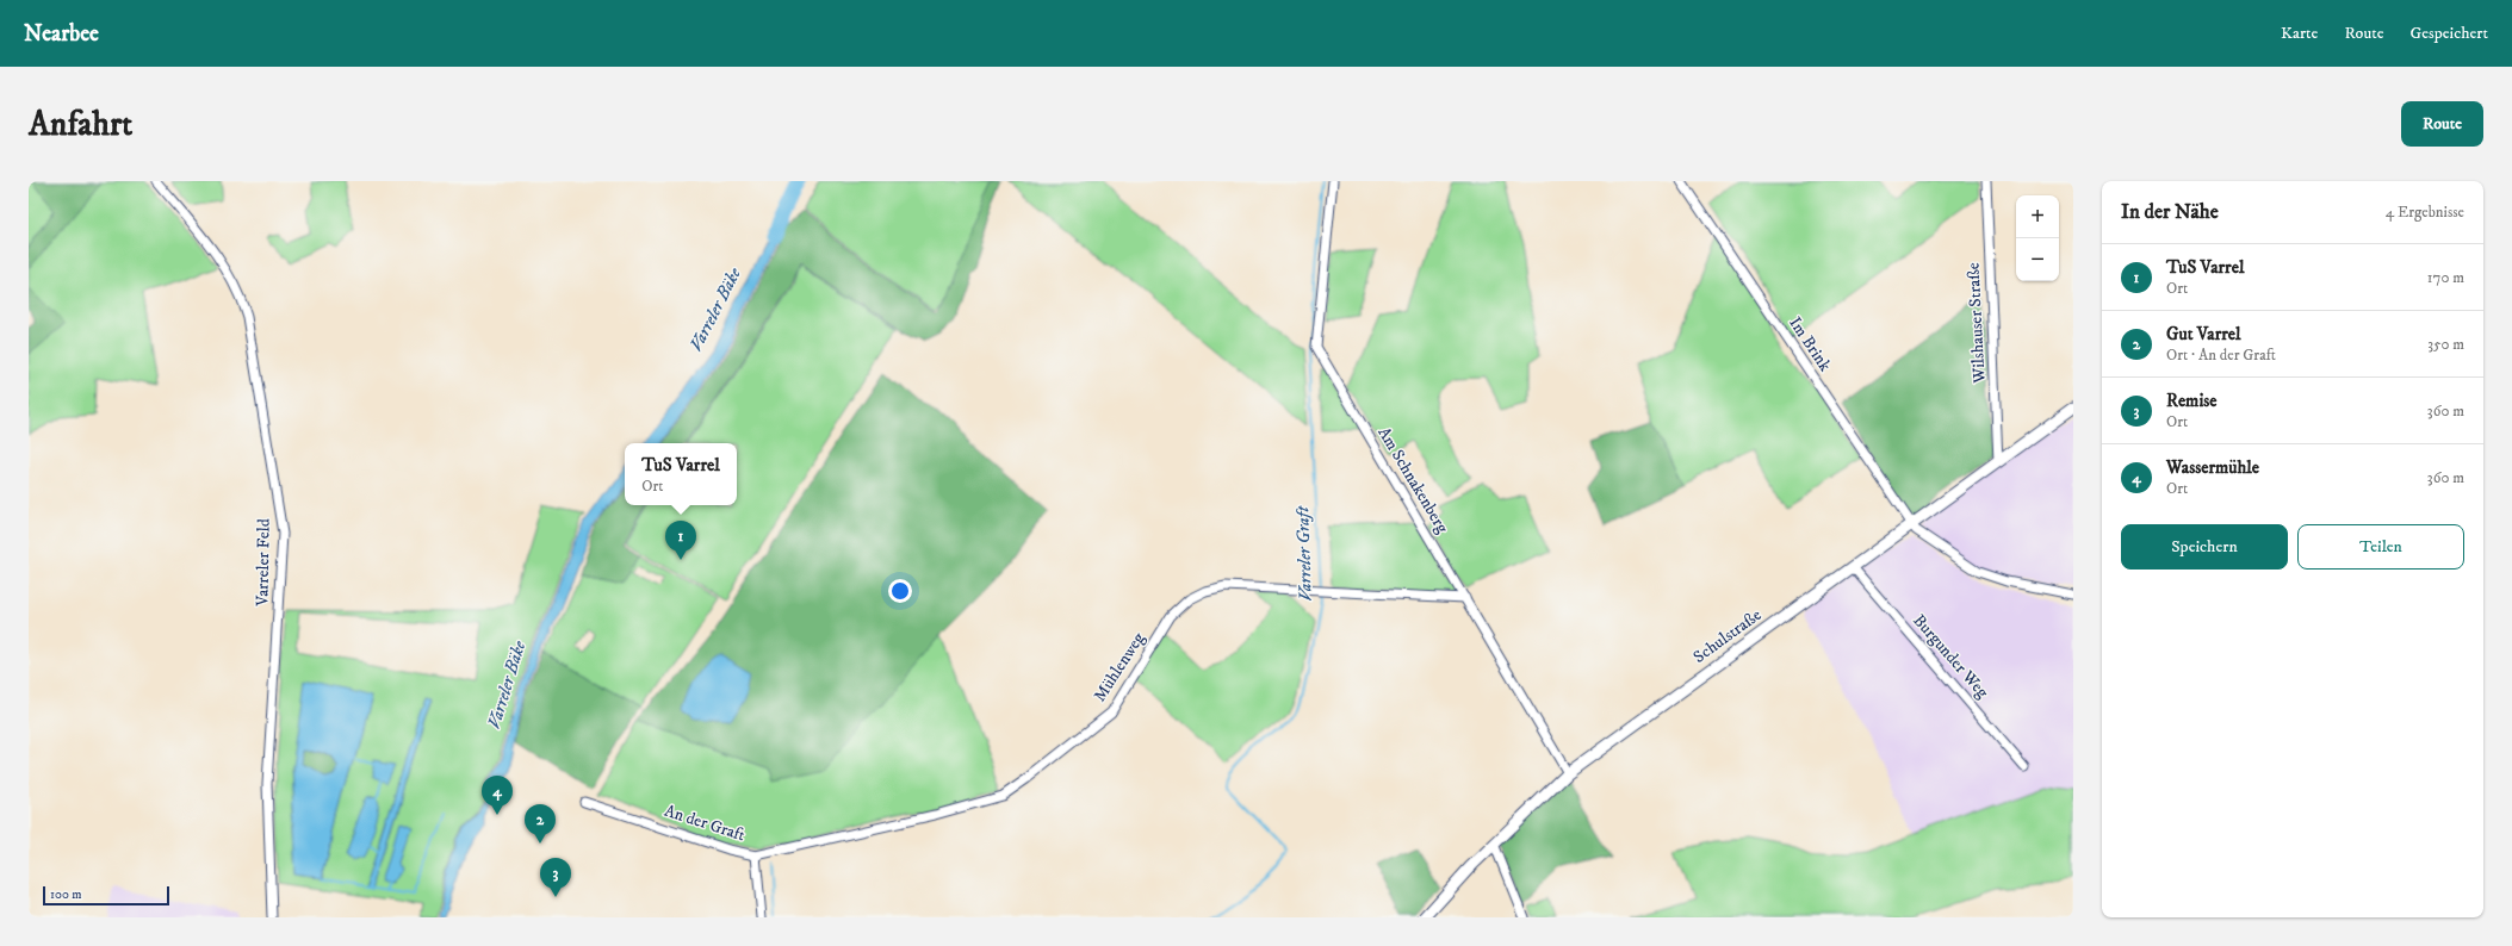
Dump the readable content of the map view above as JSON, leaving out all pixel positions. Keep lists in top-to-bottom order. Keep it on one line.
{"streets":{"street":["Wilshauser Straße","Im Brink","Am Schnakenberg","Varreler Feld","Schulstraße","Burgunder Weg","Mühlenweg","An der Graft"]},"crossings":[["Wilshauser Straße","Schulstraße"],["Im Brink","Schulstraße"],["Am Schnakenberg","Schulstraße"],["Am Schnakenberg","Mühlenweg"],["Schulstraße","Burgunder Weg"],["Mühlenweg","An der Graft"]],"water":["Varreler Bäke","Varreler Graft"],"scale_bar":"100 m","page":{"header":"Nearbee","nav":["Karte","Route","Gespeichert"],"buttons":["Route",["Speichern","Teilen"]],"title":"Anfahrt","heading":["In der Nähe","4 Ergebnisse"],"map_buttons":["+","−"],"list":[{"mark":"1","name":"TuS Varrel","note":"Ort","value":"170 m"},{"mark":"2","name":"Gut Varrel","note":"Ort · An der Graft","value":"350 m"},{"mark":"3","name":"Remise","note":"Ort","value":"360 m"},{"mark":"4","name":"Wassermühle","note":"Ort","value":"360 m"}],"popup":["TuS Varrel","Ort"],"pins":["1","4","2","3"],"scale":"100 m"}}
